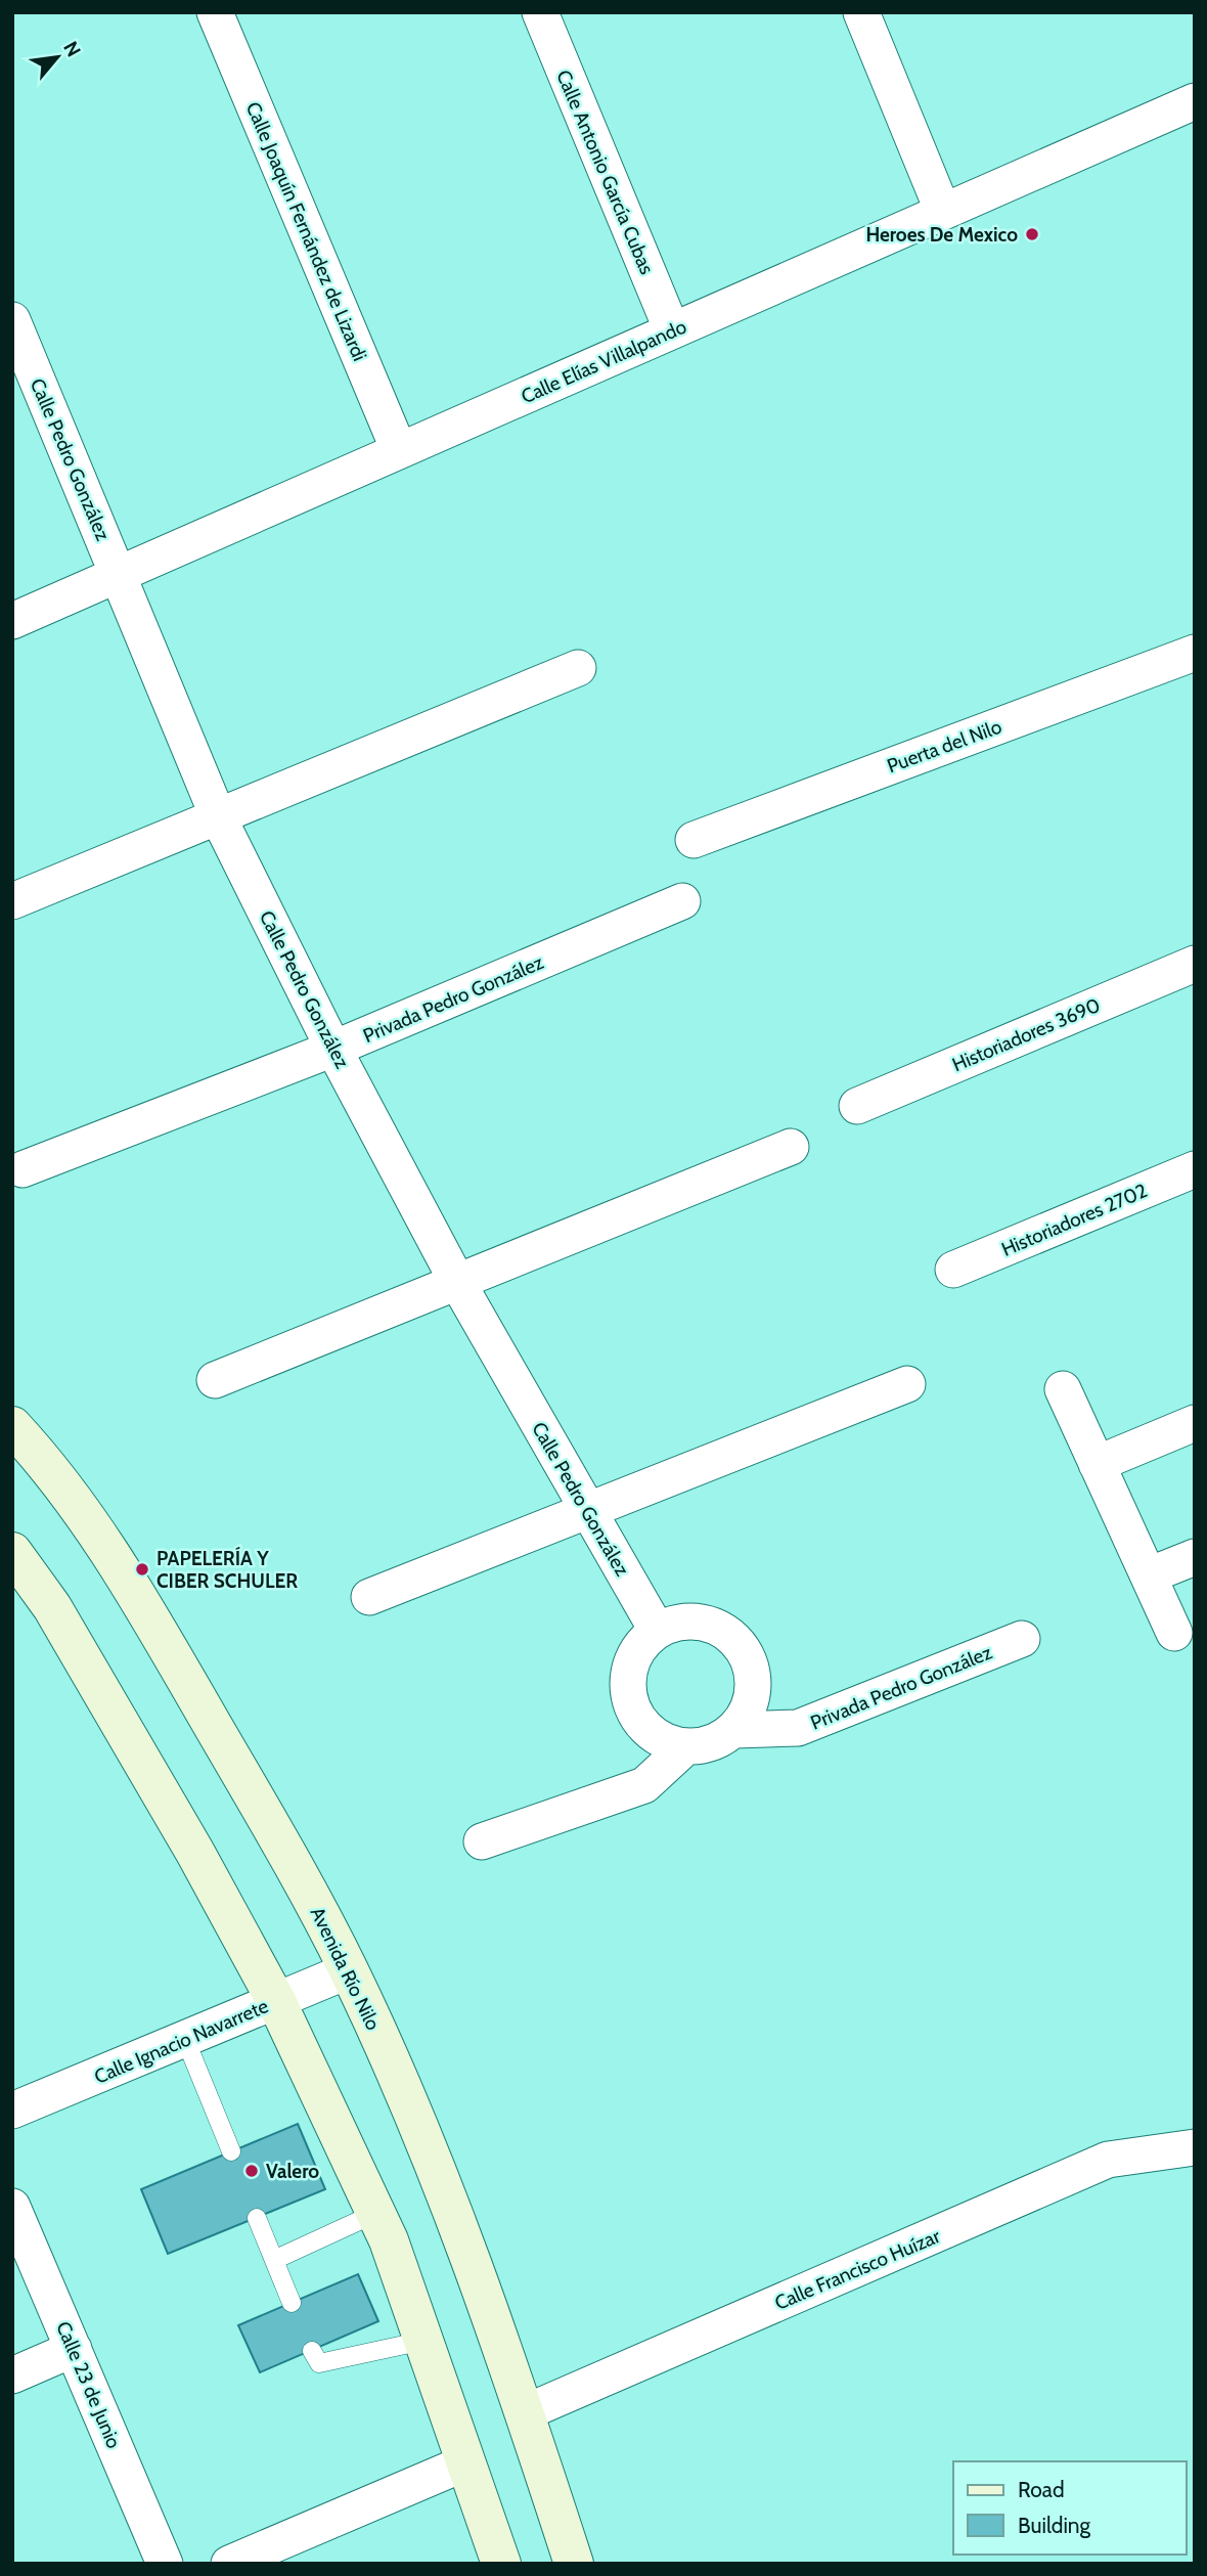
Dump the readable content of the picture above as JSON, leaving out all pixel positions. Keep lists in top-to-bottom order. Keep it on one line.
{"streets":{"main road":["Avenida Río Nilo"],"street":["Calle Antonio García Cubas","Calle Joaquín Fernández de Lizardi","Calle Elías Villalpando","Calle Pedro González","Puerta del Nilo","Privada Pedro González","Historiadores 3690","Historiadores 2702","Calle Ignacio Navarrete","Calle Francisco Huízar","Calle 23 de Junio"]},"crossings":[["Calle Antonio García Cubas","Calle Elías Villalpando"],["Calle Joaquín Fernández de Lizardi","Calle Elías Villalpando"],["Calle Elías Villalpando","Calle Pedro González"],["Calle Pedro González","Privada Pedro González"],["Avenida Río Nilo","Calle Ignacio Navarrete"],["Avenida Río Nilo","Calle Francisco Huízar"]],"places":["Heroes De Mexico","PAPELERÍA Y CIBER SCHULER","Valero"],"legend":["Road","Building"],"north":"top right"}
